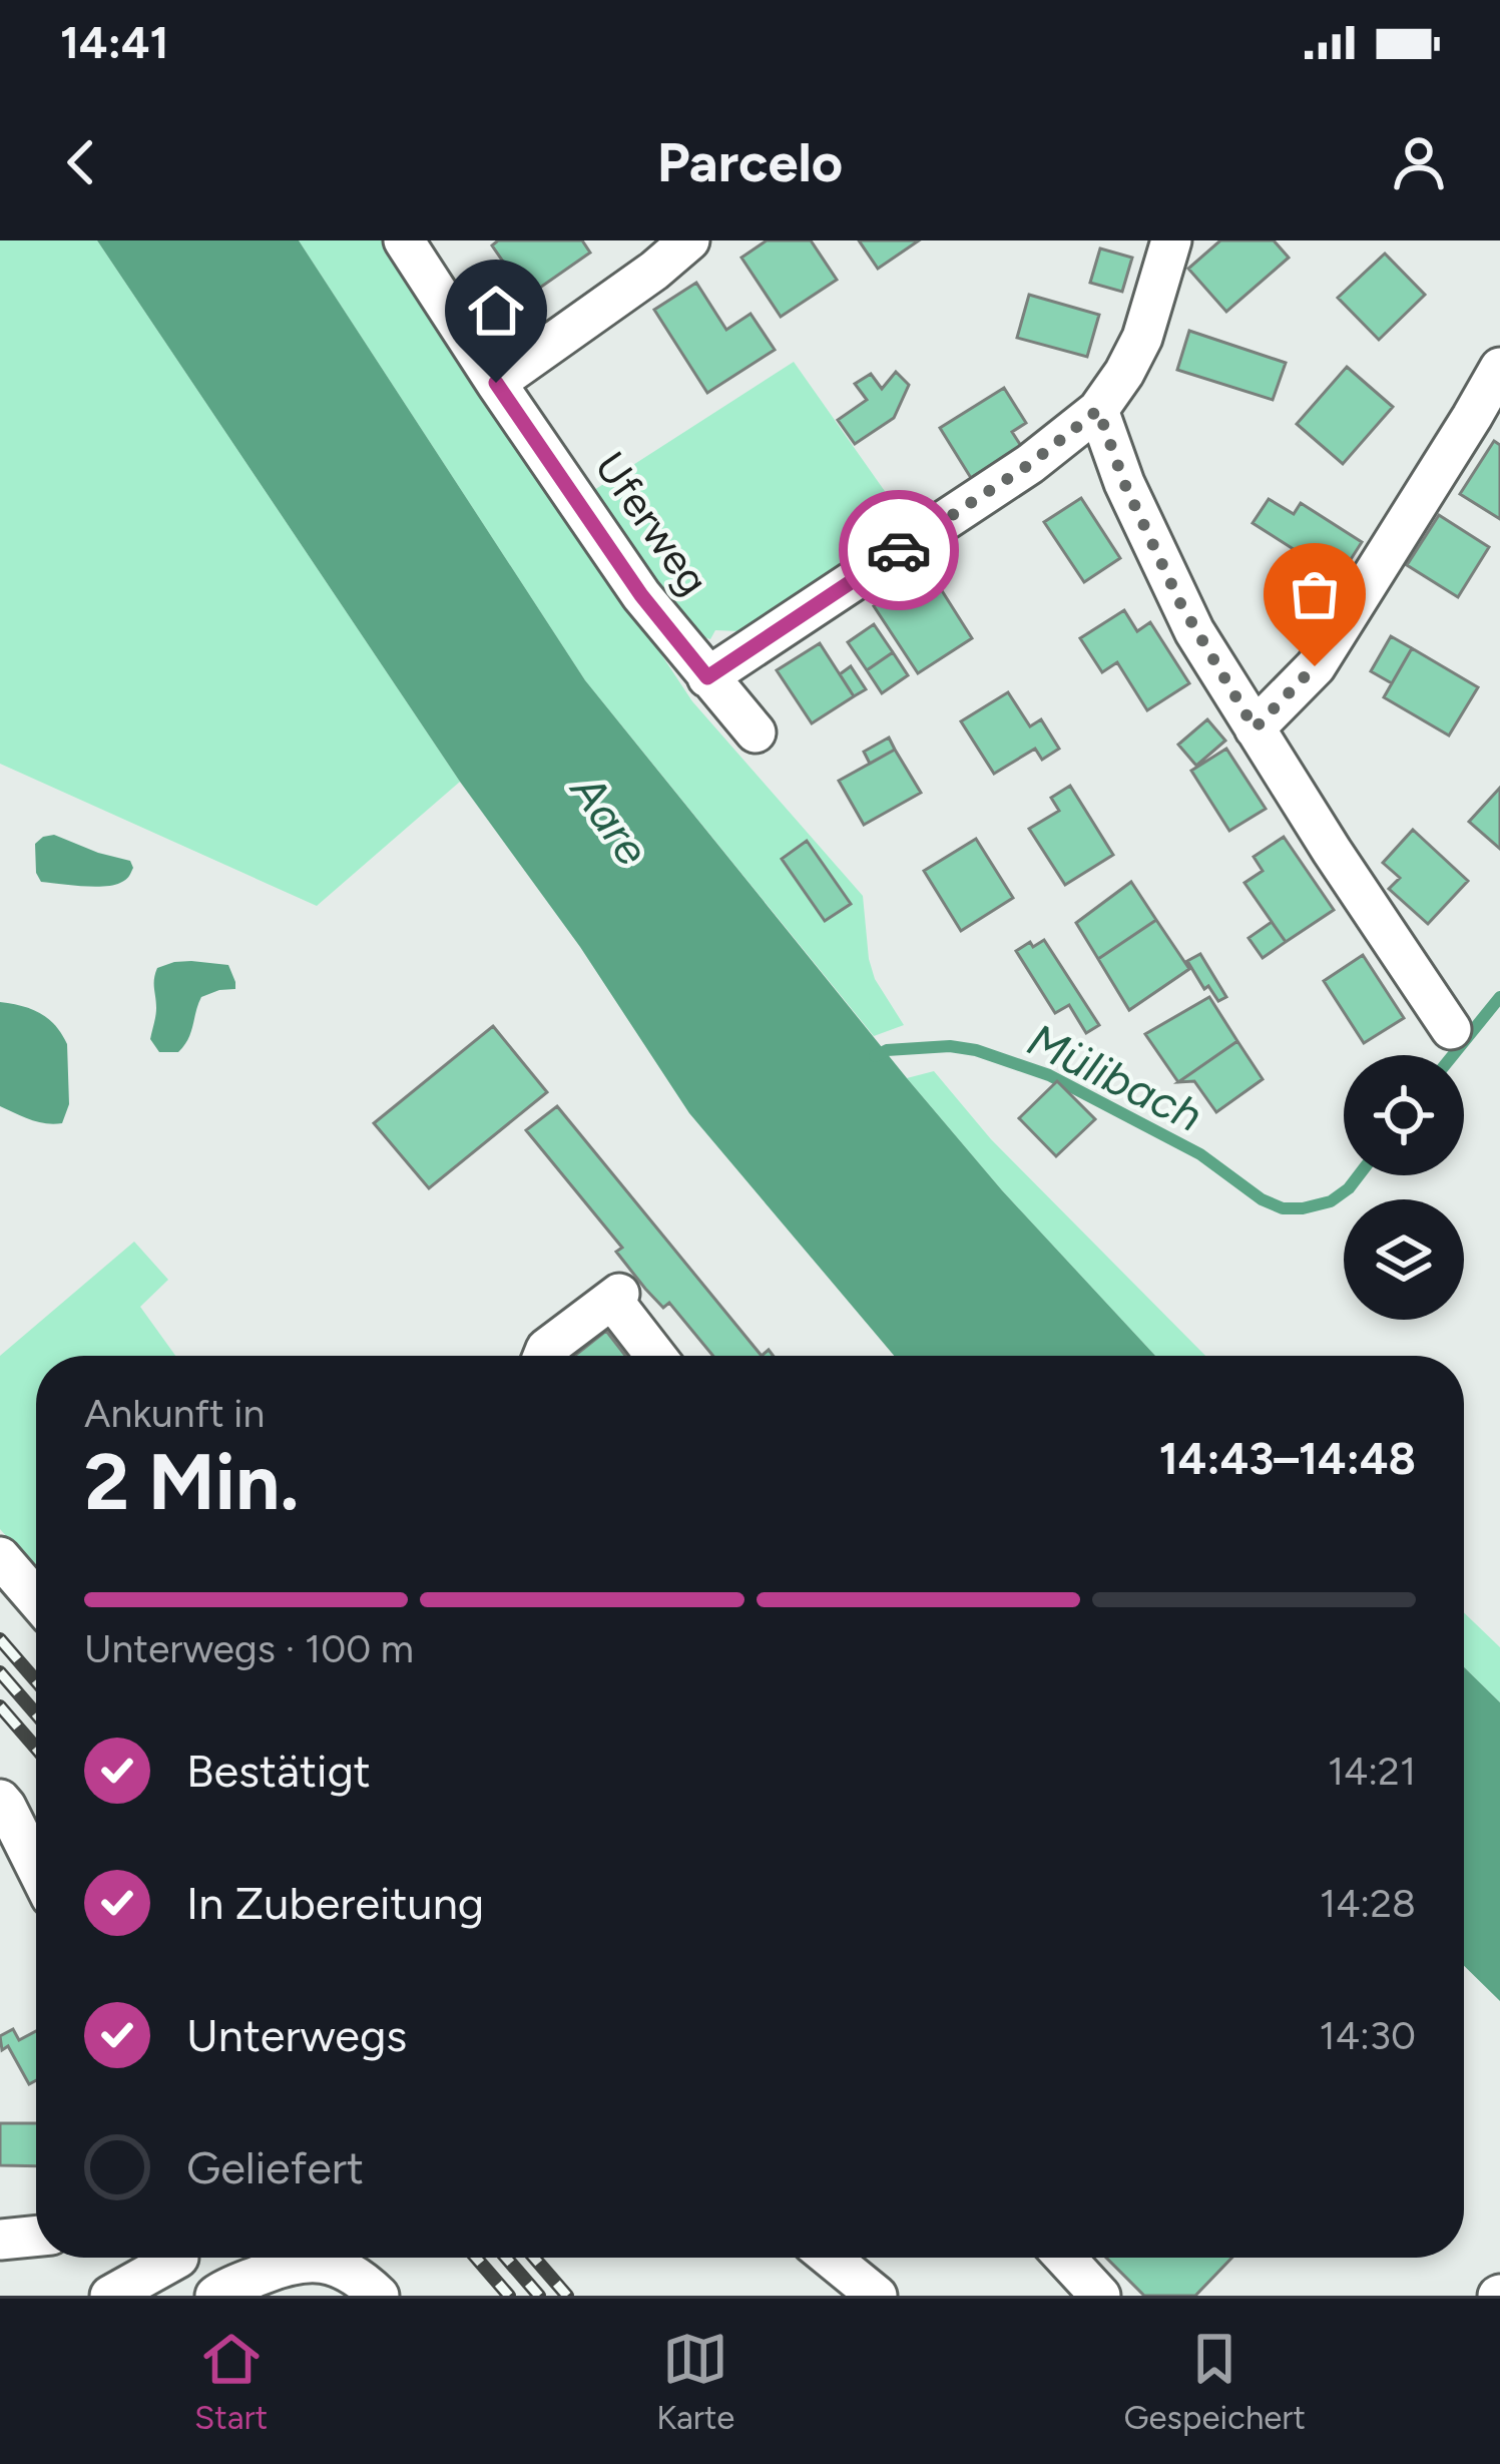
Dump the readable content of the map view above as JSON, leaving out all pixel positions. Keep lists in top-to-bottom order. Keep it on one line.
{"streets":{"street":["Uferweg"]},"water":["Aare","Mülibach"],"page":{"status":"14:41","header":"Parcelo","heading":["2 Min.","Ankunft in","14:43–14:48"],"bar":"Unterwegs · 100 m","list":[["Bestätigt","14:21"],["In Zubereitung","14:28"],["Unterwegs","14:30"],"Geliefert"],"tabs":["Start","Karte","Gespeichert"]}}
